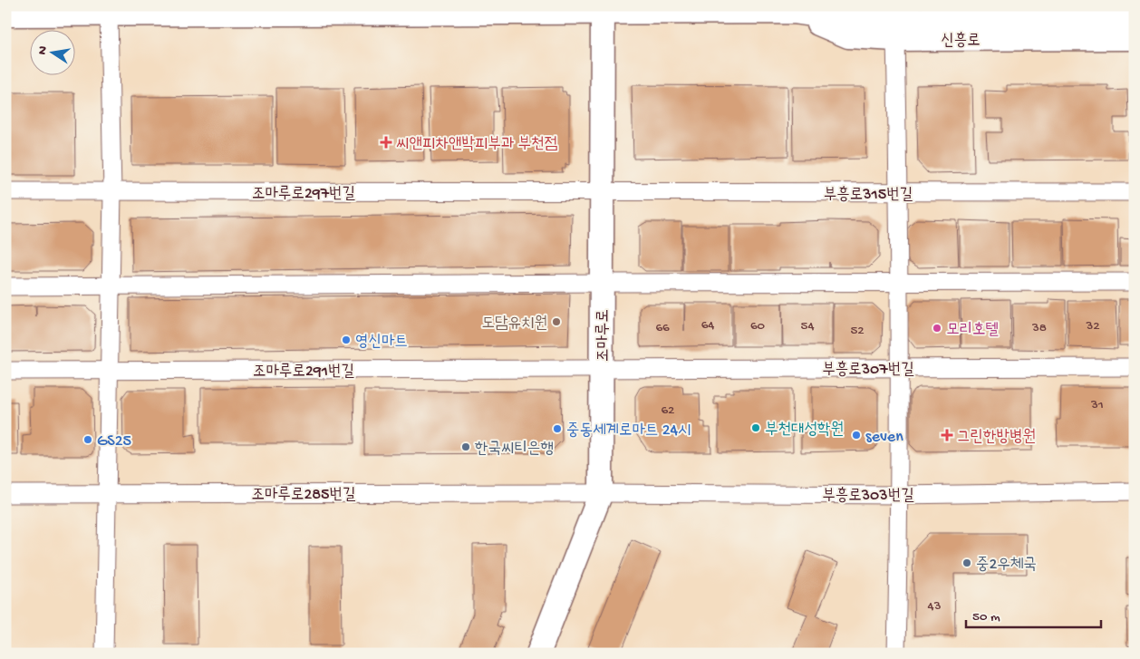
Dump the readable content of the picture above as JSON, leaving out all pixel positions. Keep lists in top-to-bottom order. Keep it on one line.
{"streets":{"street":["신흥로","조마루로297번길","부흥로315번길","조마루로","부흥로307번길","조마루로291번길","조마루로285번길","부흥로303번길"]},"crossings":[["신흥로","조마루로"],["조마루로297번길","부흥로315번길"],["조마루로297번길","조마루로"],["부흥로315번길","조마루로"],["조마루로","부흥로307번길"],["조마루로","조마루로291번길"],["조마루로","조마루로285번길"],["조마루로","부흥로303번길"],["부흥로307번길","조마루로291번길"],["조마루로285번길","부흥로303번길"]],"places":{"health":["씨앤피차앤박피부과 부천점","그린한방병원"],"other":["도담유치원","모리호텔","영신마트","부천대성학원","중동세계로마트 24시","seven","GS25","한국씨티은행","중2우체국"]},"house_numbers":["64","60","54","32","66","38","52","31","62","43"],"scale_bar":"50 m","north":"left"}
